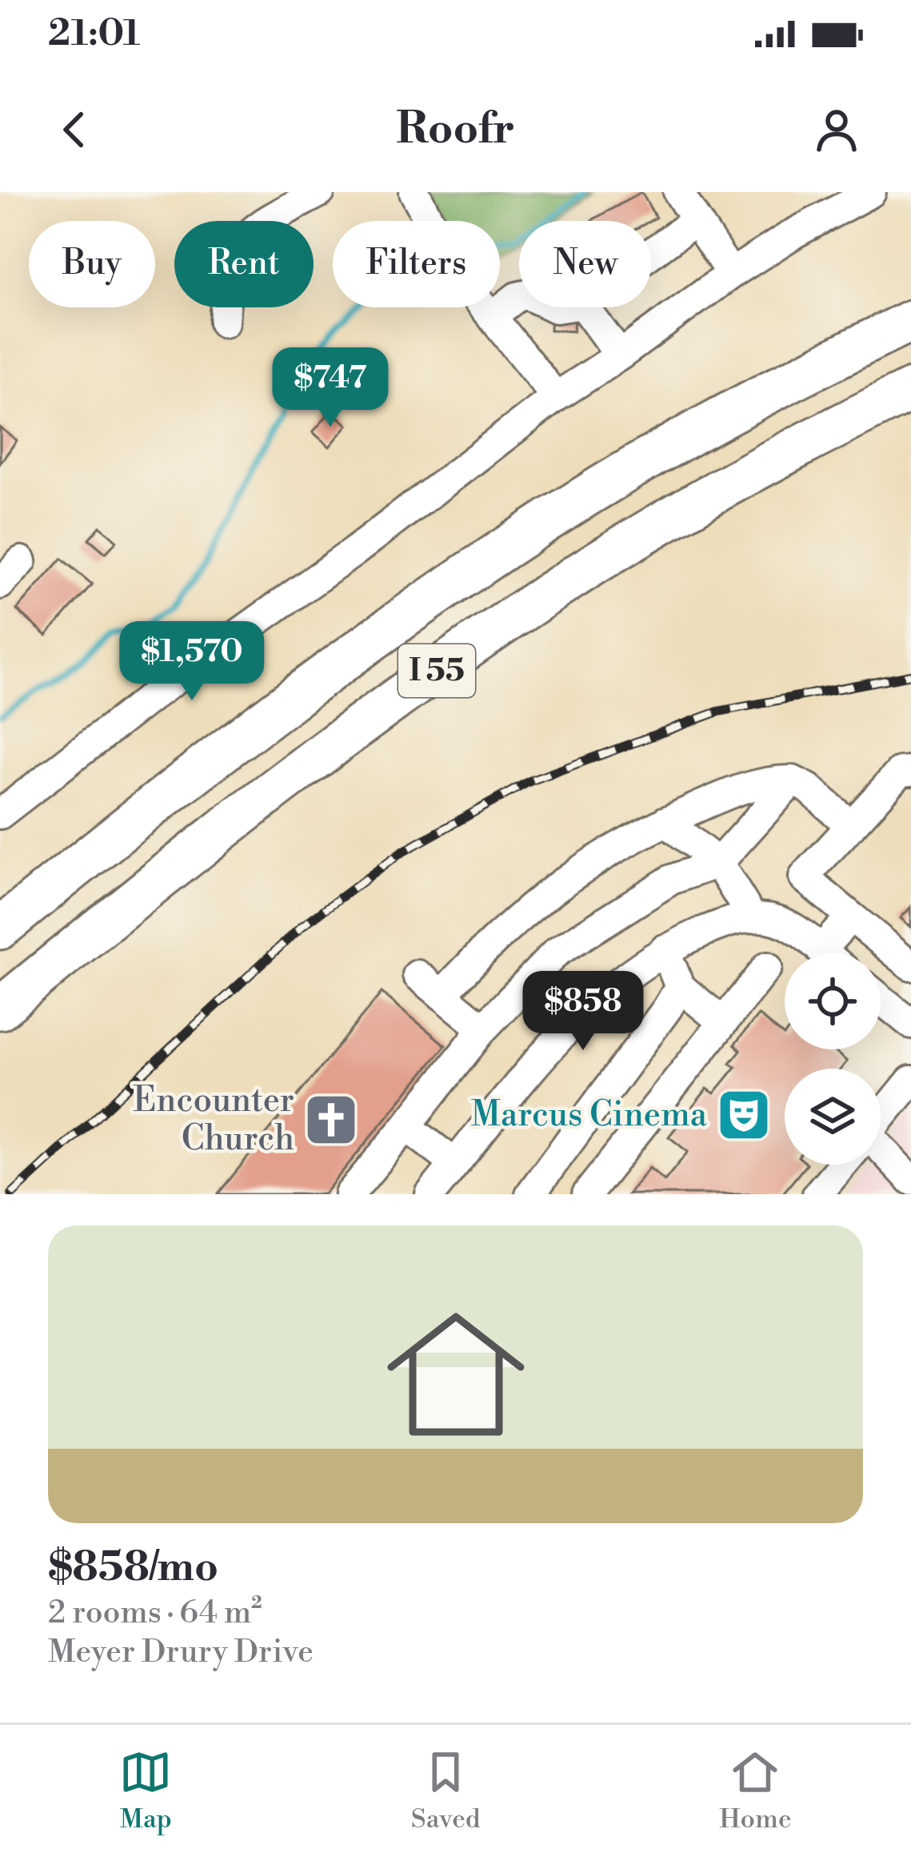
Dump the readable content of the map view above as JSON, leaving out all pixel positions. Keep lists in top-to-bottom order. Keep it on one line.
{"streets":{"highway":["I 55"]},"places":{"theatre":["Marcus Cinema"],"church":["Encounter Church"]},"page":{"status":"21:01","header":"Roofr","chip":["Buy","Rent","Filters","New"],"price":["$747","$1,570","$858"],"list":[{"name":"$858/mo","note":"2 rooms · 64 m² · Meyer Drury Drive"}],"tabs":["Map","Saved","Home"]}}
